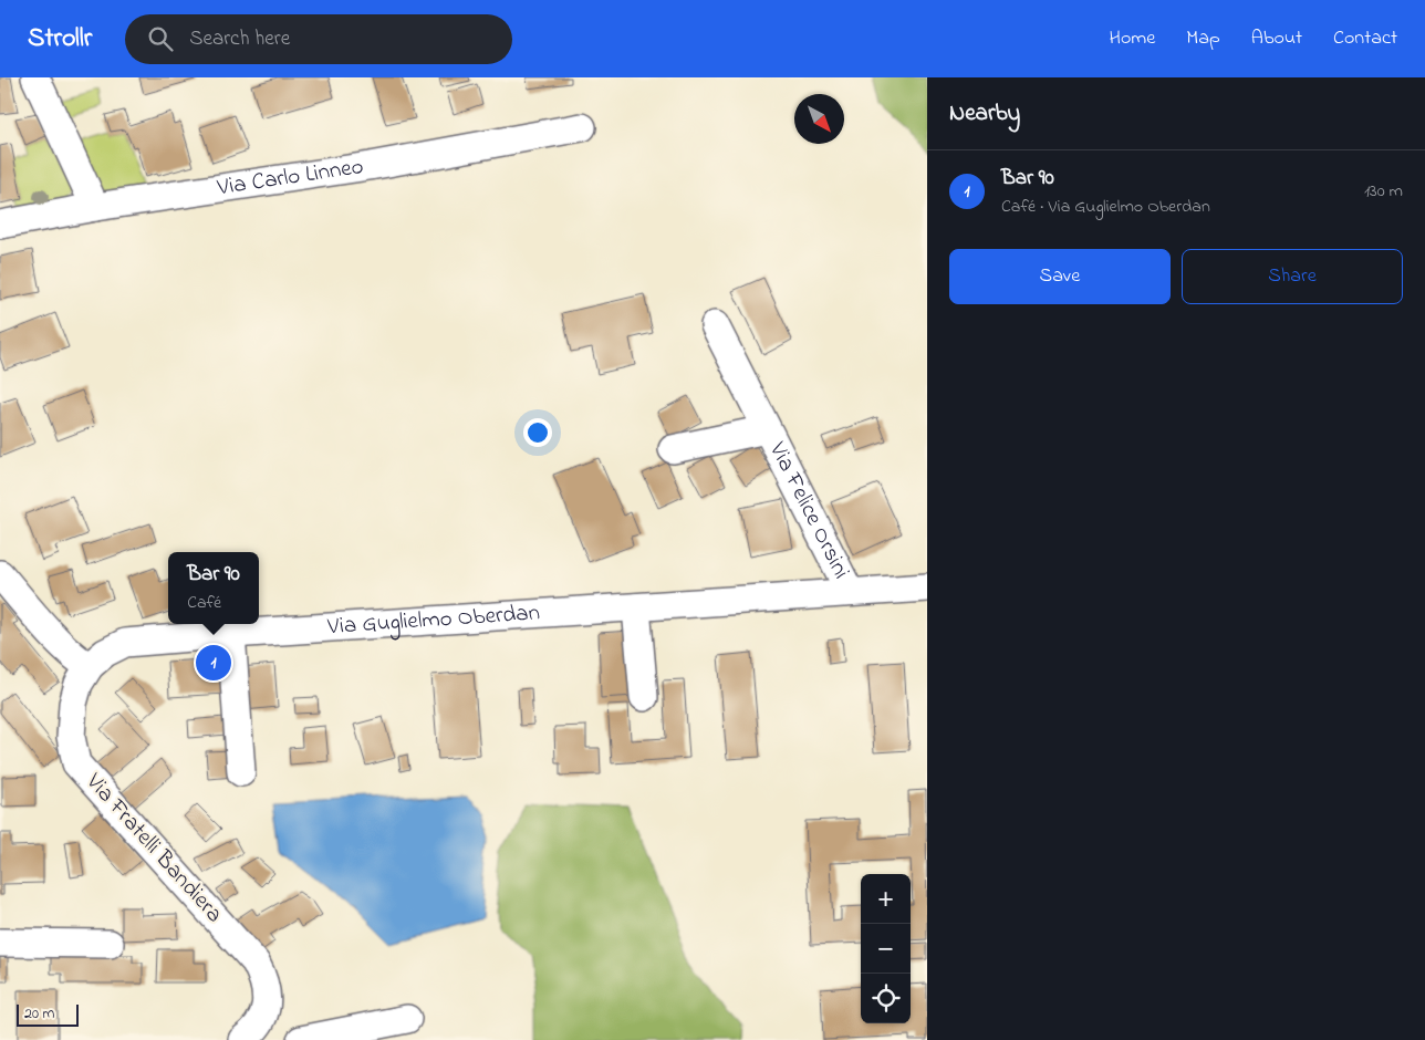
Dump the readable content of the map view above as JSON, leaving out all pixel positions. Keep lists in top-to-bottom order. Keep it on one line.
{"streets":{"street":["Via Carlo Linneo","Via Felice Orsini","Via Guglielmo Oberdan","Via Fratelli Bandiera"]},"crossings":[["Via Felice Orsini","Via Guglielmo Oberdan"],["Via Guglielmo Oberdan","Via Fratelli Bandiera"]],"scale_bar":"20 m","north":"bottom right","page":{"header":"Strollr","search":"Search here","nav":["Home","Map","About","Contact"],"heading":"Nearby","list":[{"mark":"1","name":"Bar 90","note":"Café · Via Guglielmo Oberdan","value":"130 m"}],"buttons":["Save","Share"],"popup":["Bar 90","Café"],"pins":"1","map_buttons":["+","−"],"scale":"20 m"}}
